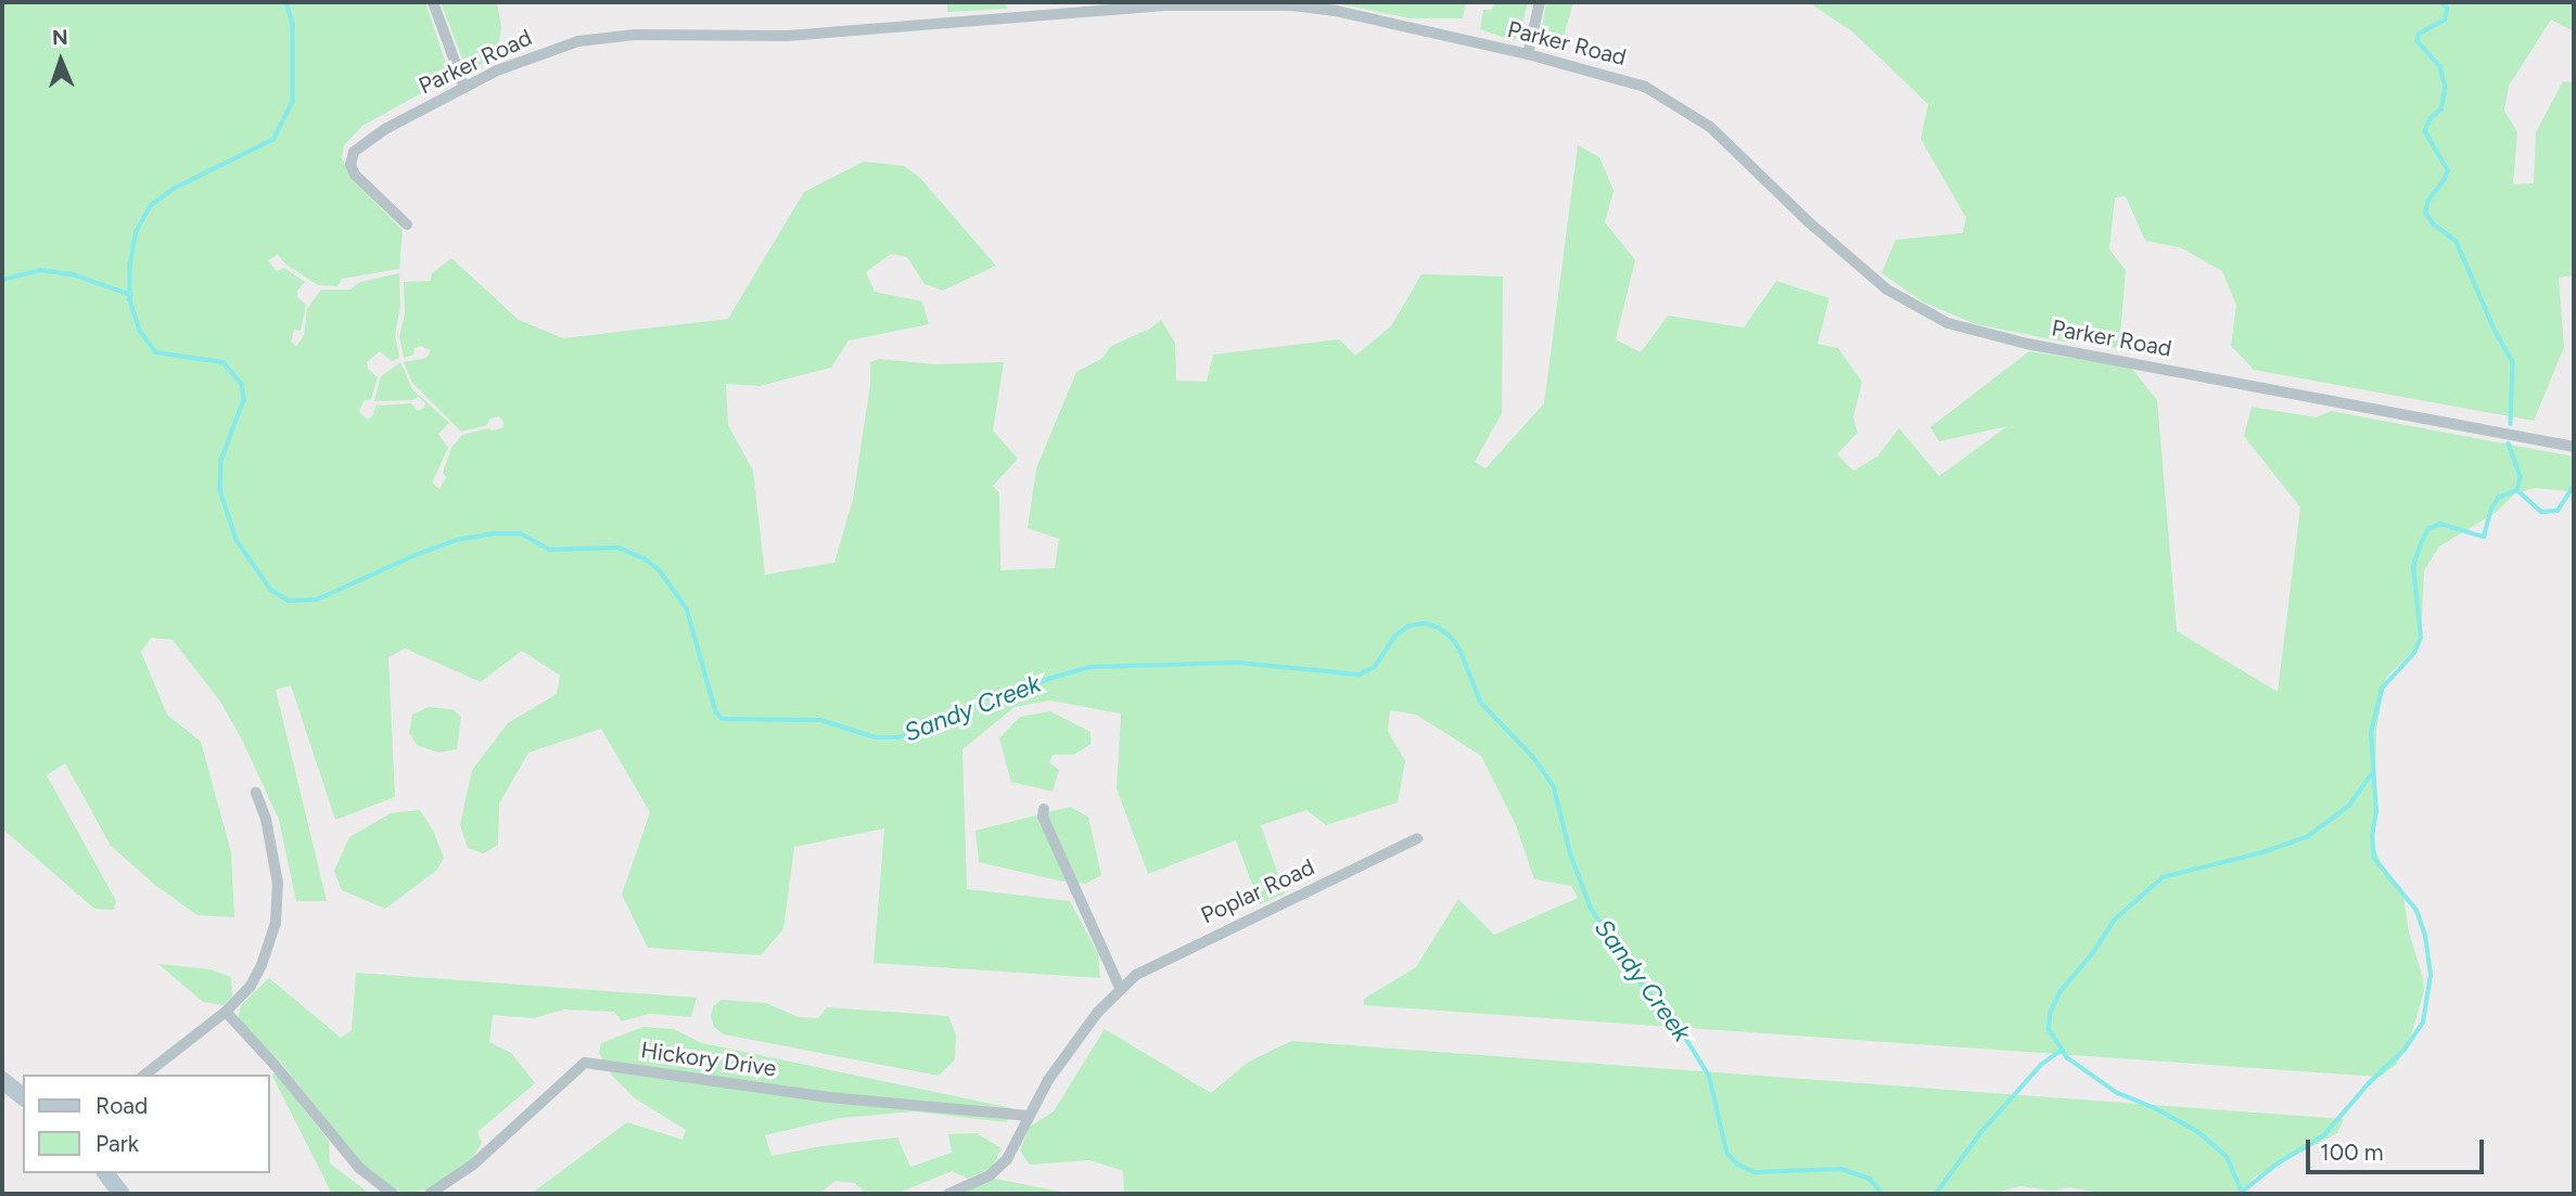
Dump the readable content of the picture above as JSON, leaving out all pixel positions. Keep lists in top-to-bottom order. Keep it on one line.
{"streets":{"street":["Parker Road","Poplar Road","Hickory Drive"]},"crossings":[["Poplar Road","Hickory Drive"]],"water":["Sandy Creek"],"legend":["Road","Park"],"scale_bar":"100 m","north":"top"}
